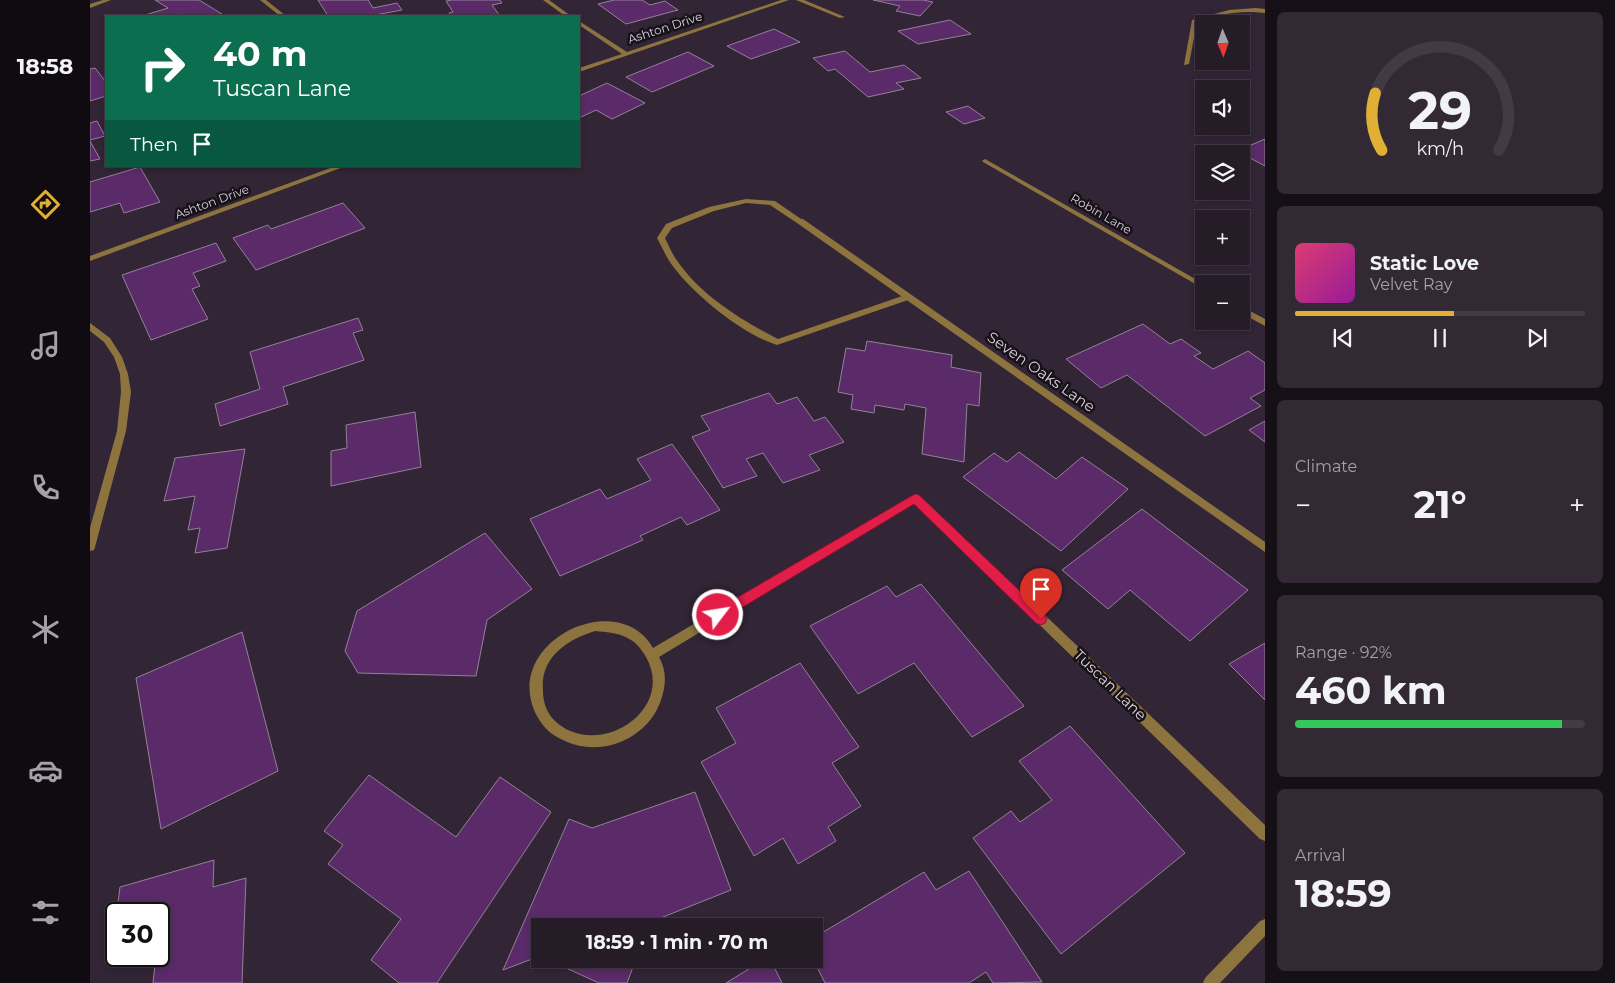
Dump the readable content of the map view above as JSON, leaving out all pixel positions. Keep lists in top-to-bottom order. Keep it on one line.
{"streets":{"street":["Ashton Drive","Robin Lane","Seven Oaks Lane","Tuscan Lane"]},"north":"bottom","page":{"tabs":"18:58","map_buttons":["+","−"],"turn":["40 m","Tuscan Lane"],"then":"Then","song":["Static Love","Velvet Ray"],"tile":["Climate",["Range · 92%","460 km"],["Arrival","18:59"]],"heat":["−","21°","+"],"limit":"30","trip":"18:59 · 1 min · 70 m","gauge":["29","km/h"]}}
